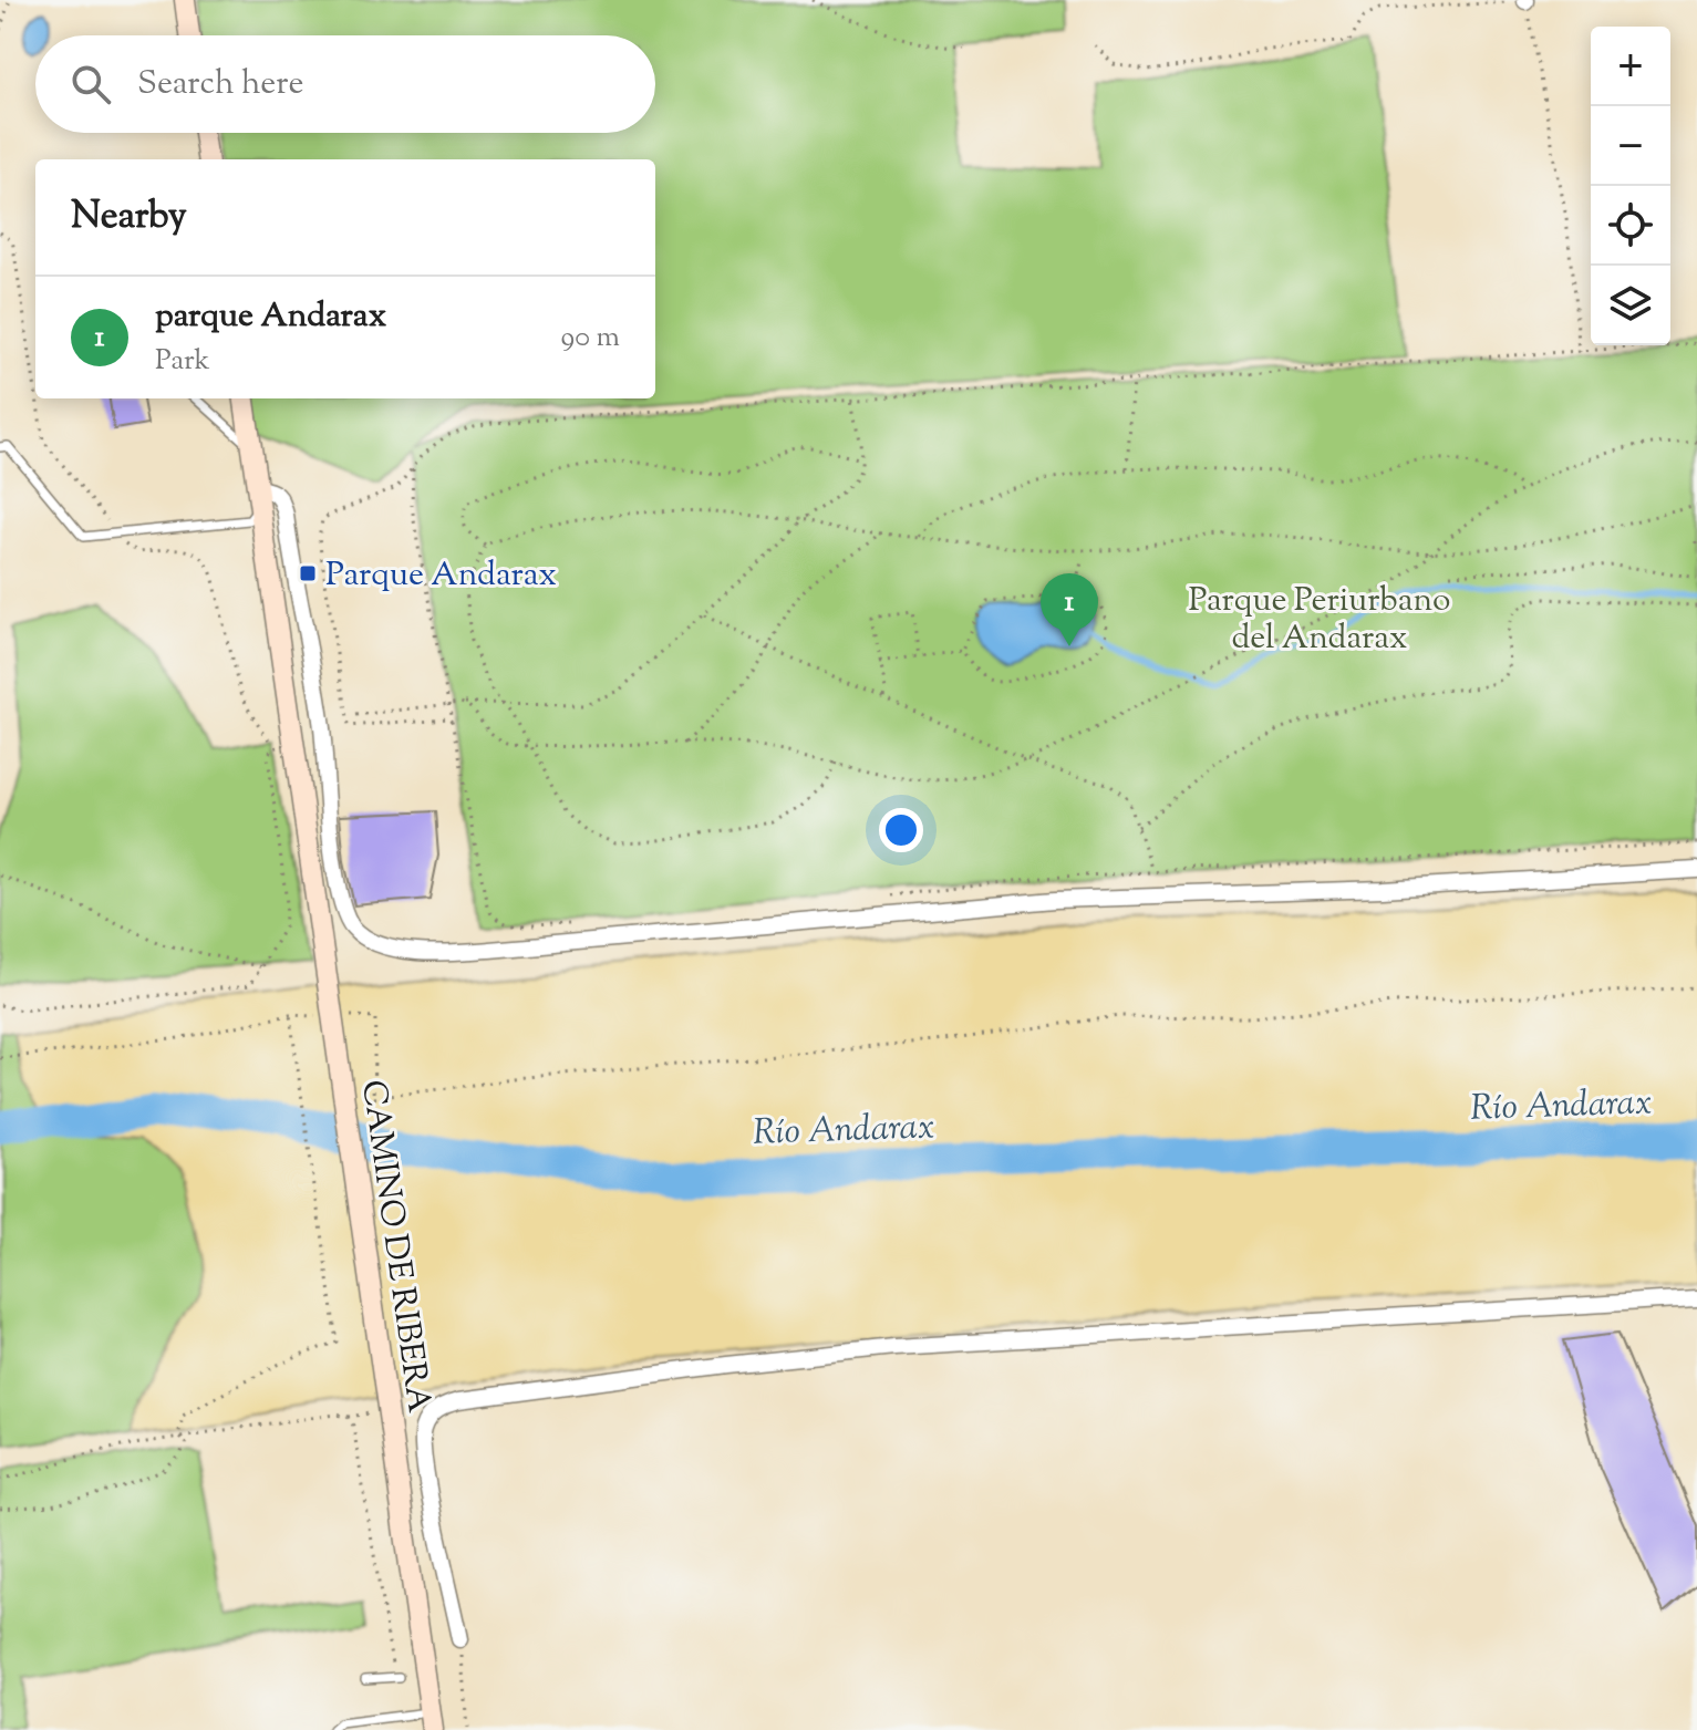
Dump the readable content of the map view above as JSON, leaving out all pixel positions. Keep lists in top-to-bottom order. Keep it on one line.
{"streets":{"main road":["CAMINO DE RIBERA"]},"water":["Río Andarax"],"parks":["Parque Periurbano del Andarax"],"places":{"transit":["Parque Andarax"]},"page":{"map_buttons":["+","−"],"search":"Search here","heading":"Nearby","list":[{"mark":"1","name":"parque Andarax","note":"Park","value":"90 m"}],"pins":"1"}}
